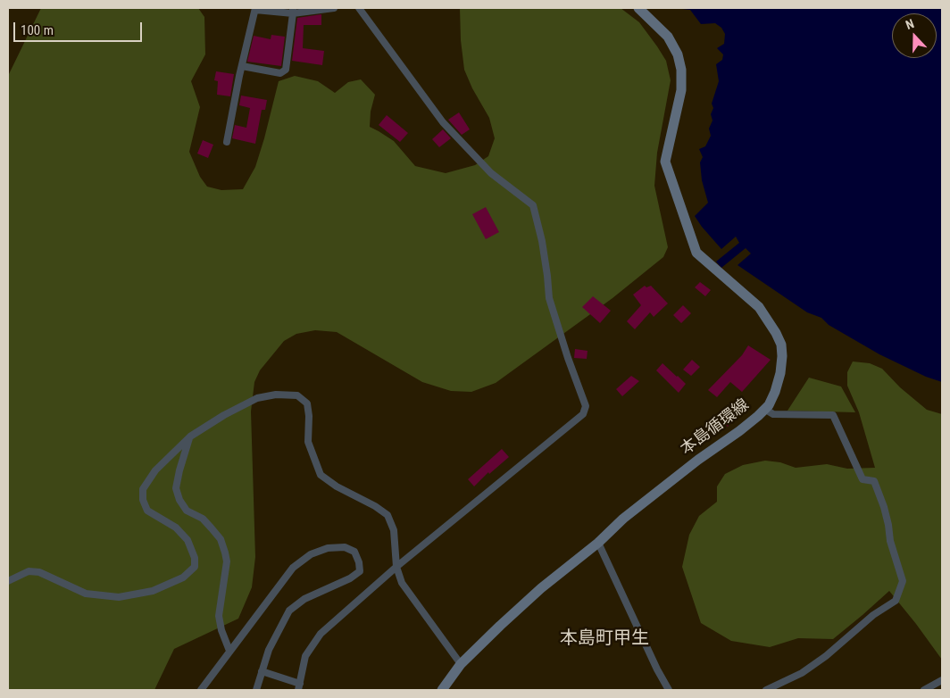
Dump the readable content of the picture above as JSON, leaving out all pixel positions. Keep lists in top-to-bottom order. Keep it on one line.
{"streets":{"main road":["本島循環線"]},"districts":["本島町甲生"],"scale_bar":"100 m","north":"top"}
